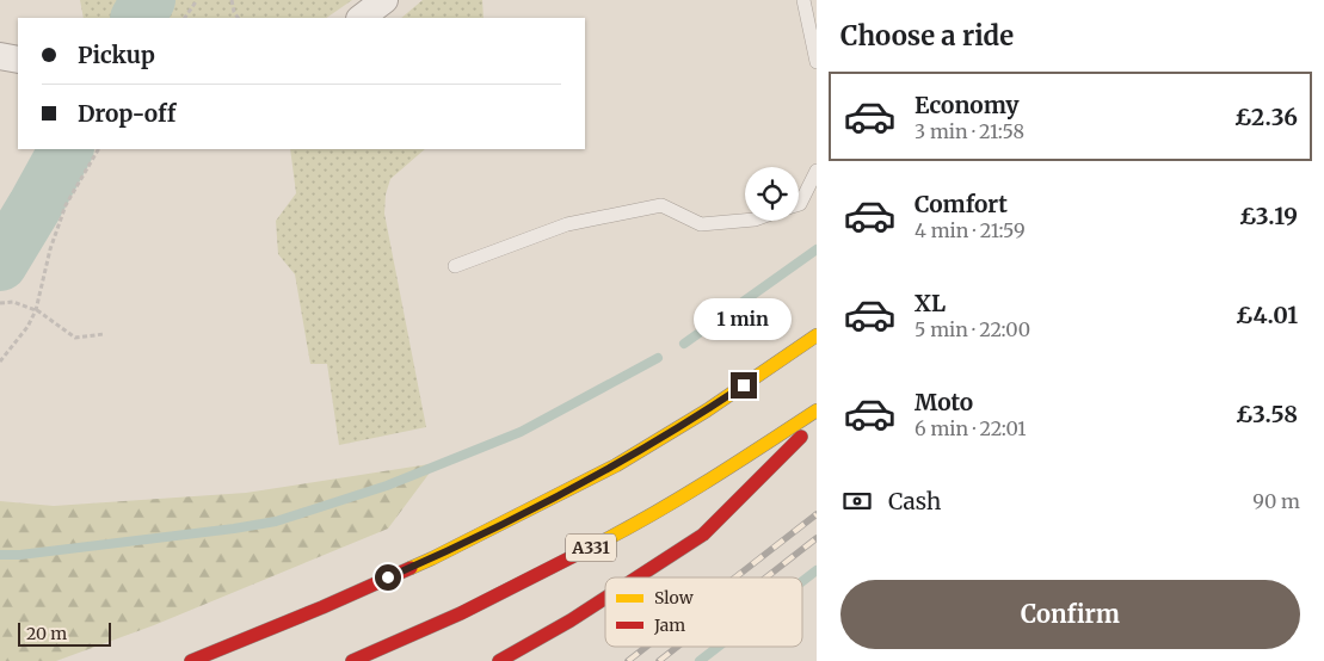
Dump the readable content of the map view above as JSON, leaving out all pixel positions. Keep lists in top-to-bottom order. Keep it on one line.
{"streets":{"highway":["A331"]},"legend":["Slow","Jam"],"scale_bar":"20 m","page":{"heading":"Choose a ride","banner":["Pickup","Drop-off"],"list":[{"name":"Economy","note":"3 min · 21:58","value":"£2.36"},{"name":"Comfort","note":"4 min · 21:59","value":"£3.19"},{"name":"XL","note":"5 min · 22:00","value":"£4.01"},{"name":"Moto","note":"6 min · 22:01","value":"£3.58"}],"bubble":"1 min","pay":["Cash","90 m"],"buttons":"Confirm","scale":"20 m"}}
